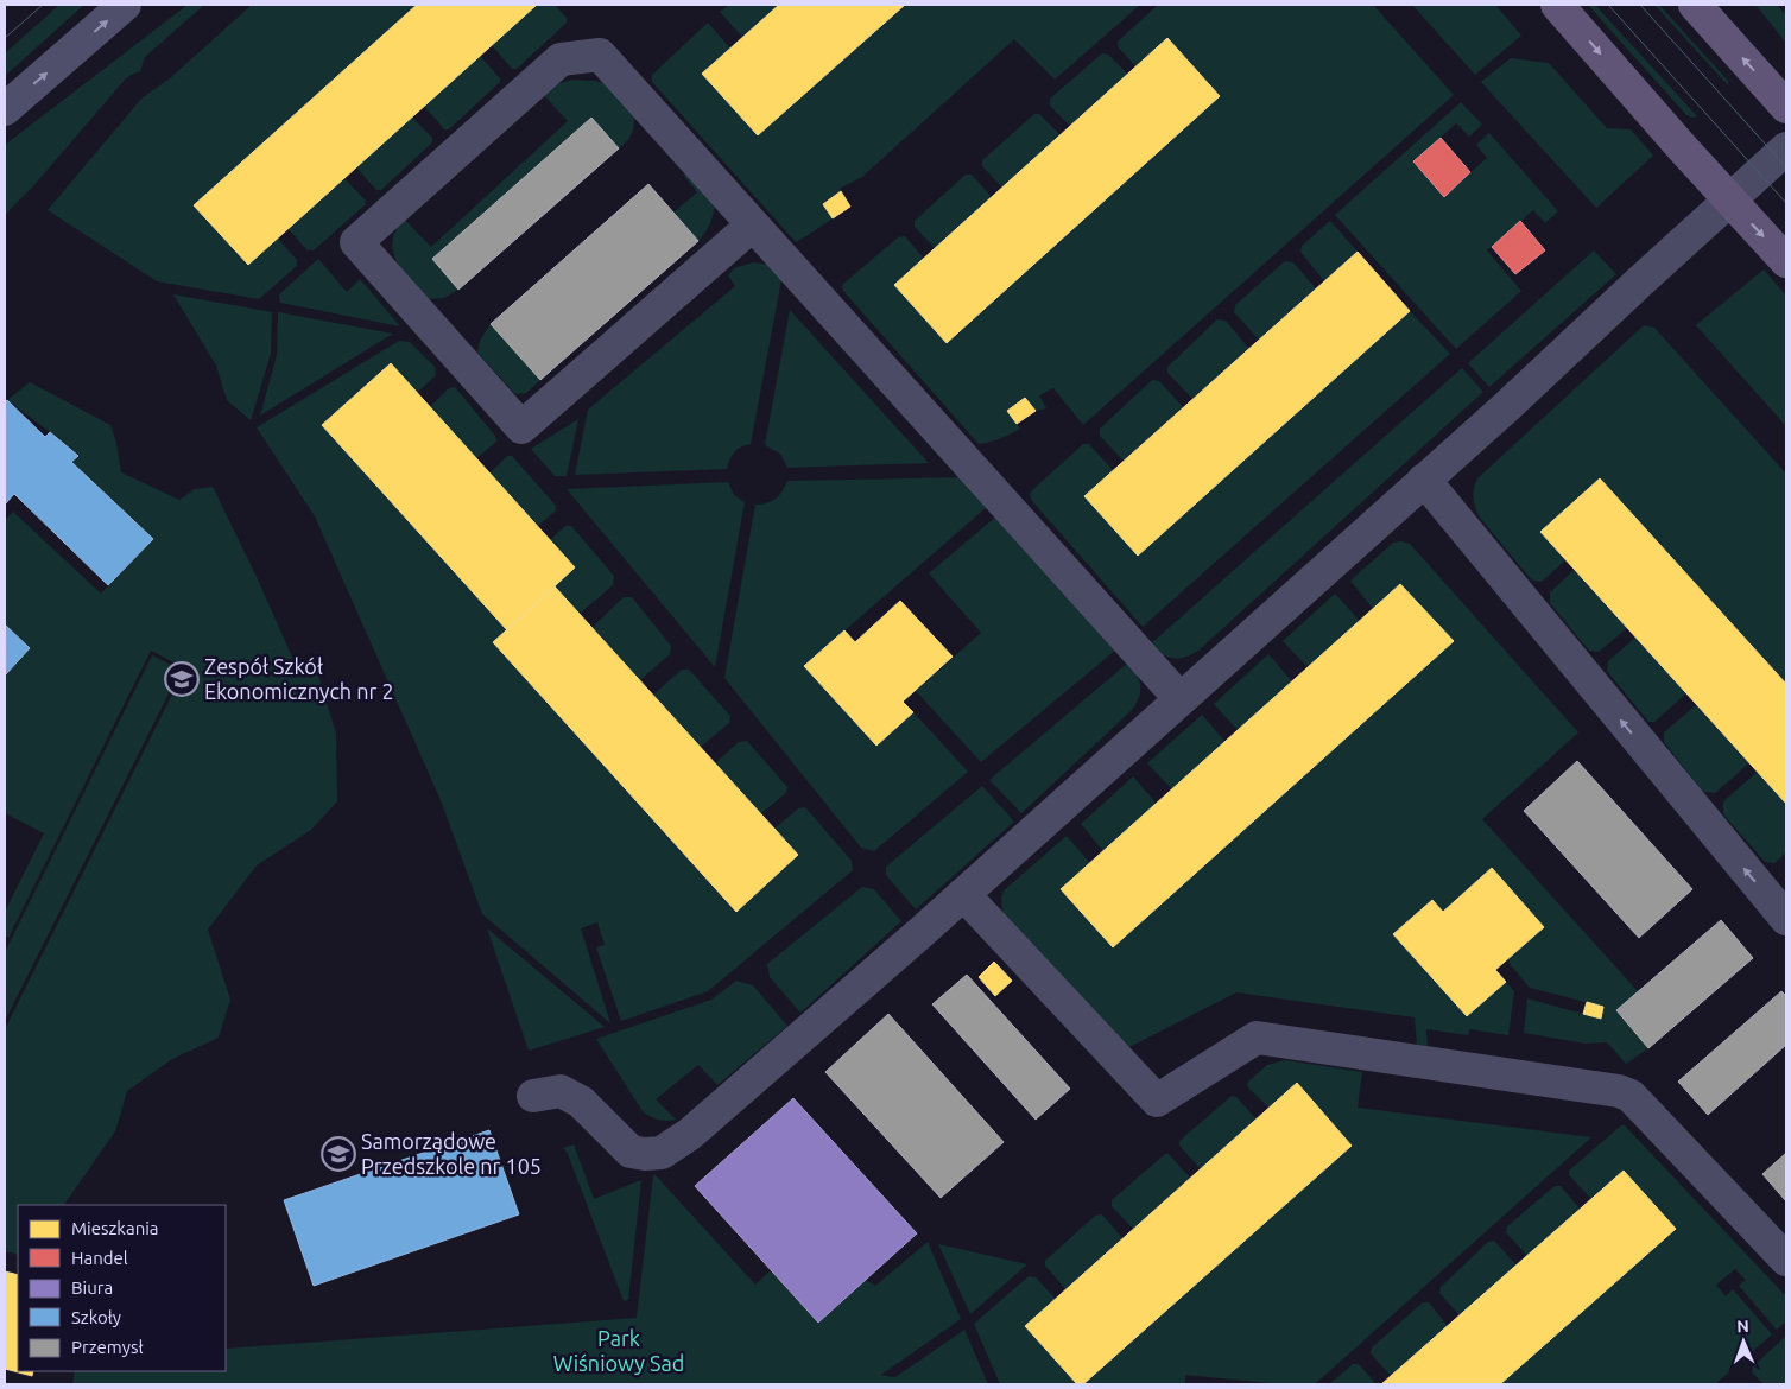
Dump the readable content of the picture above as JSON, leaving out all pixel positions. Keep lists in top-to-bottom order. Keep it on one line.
{"parks":["Park Wiśniowy Sad"],"places":{"school or university":["Zespół Szkół Ekonomicznych nr 2","Samorządowe Przedszkole nr 105"]},"legend":["Mieszkania","Handel","Biura","Szkoły","Przemysł"],"north":"top"}
